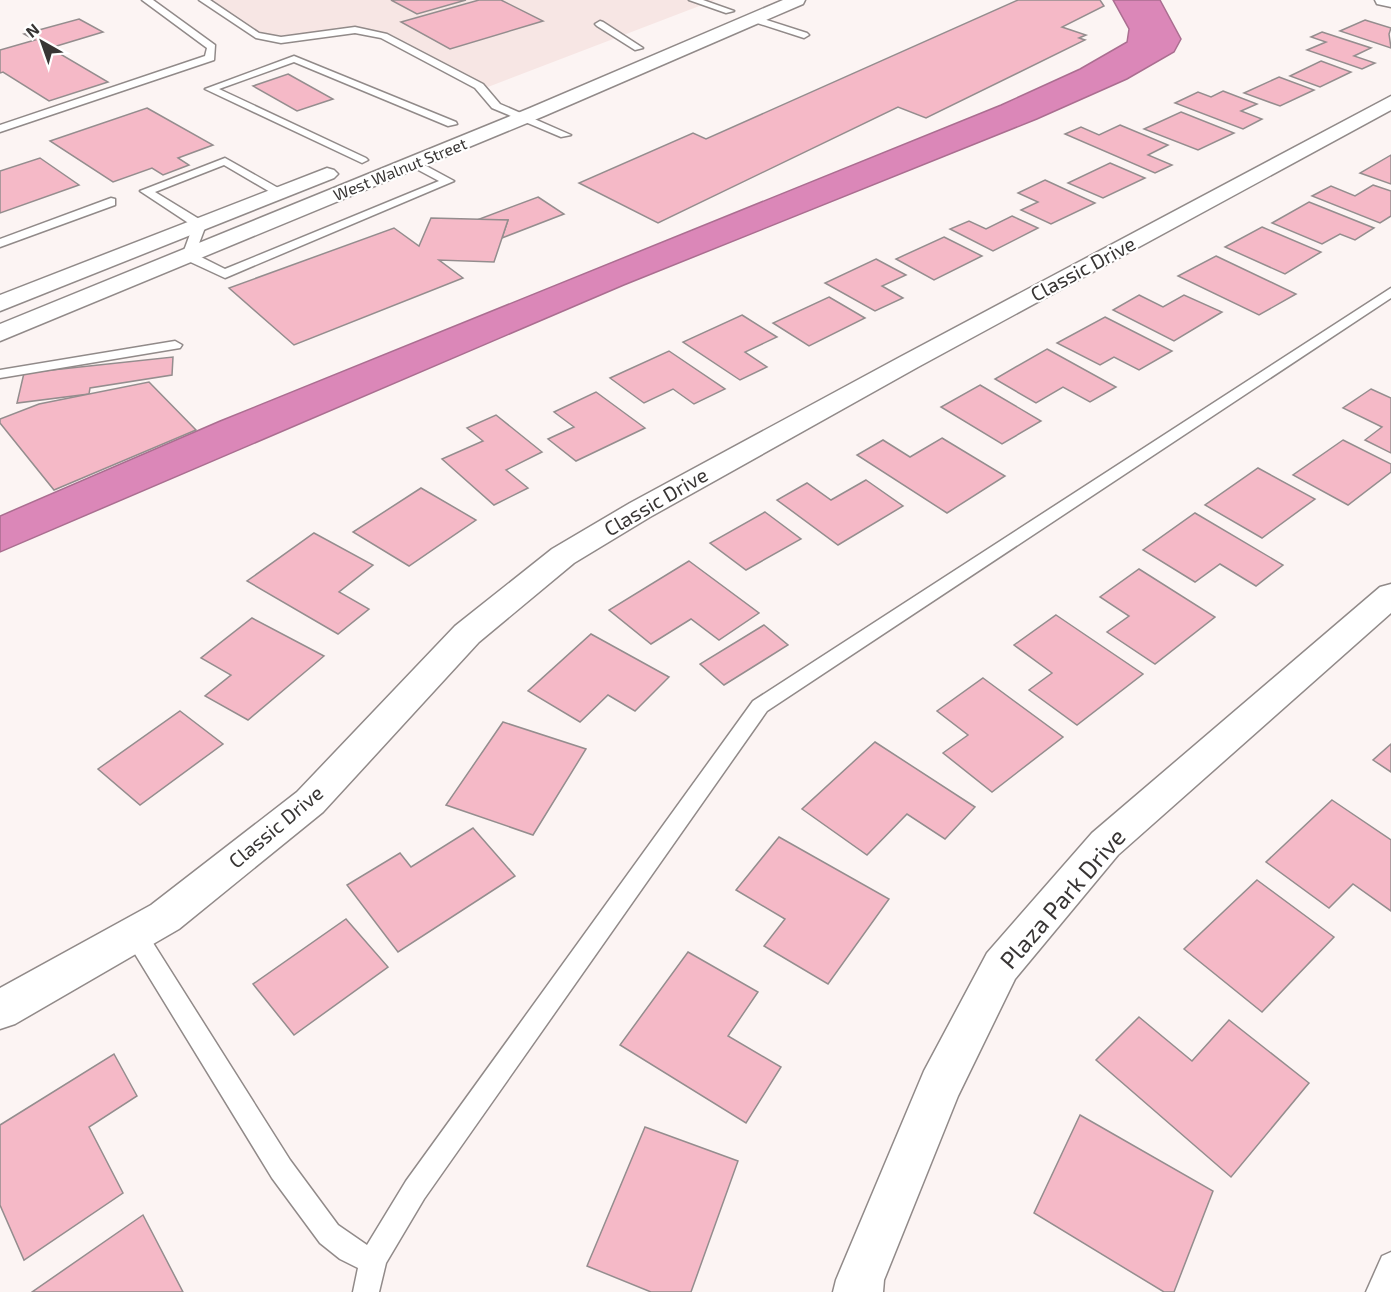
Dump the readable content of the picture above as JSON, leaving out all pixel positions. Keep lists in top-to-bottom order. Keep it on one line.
{"streets":{"street":["West Walnut Street","Classic Drive","Plaza Park Drive"]},"north":"top left"}
